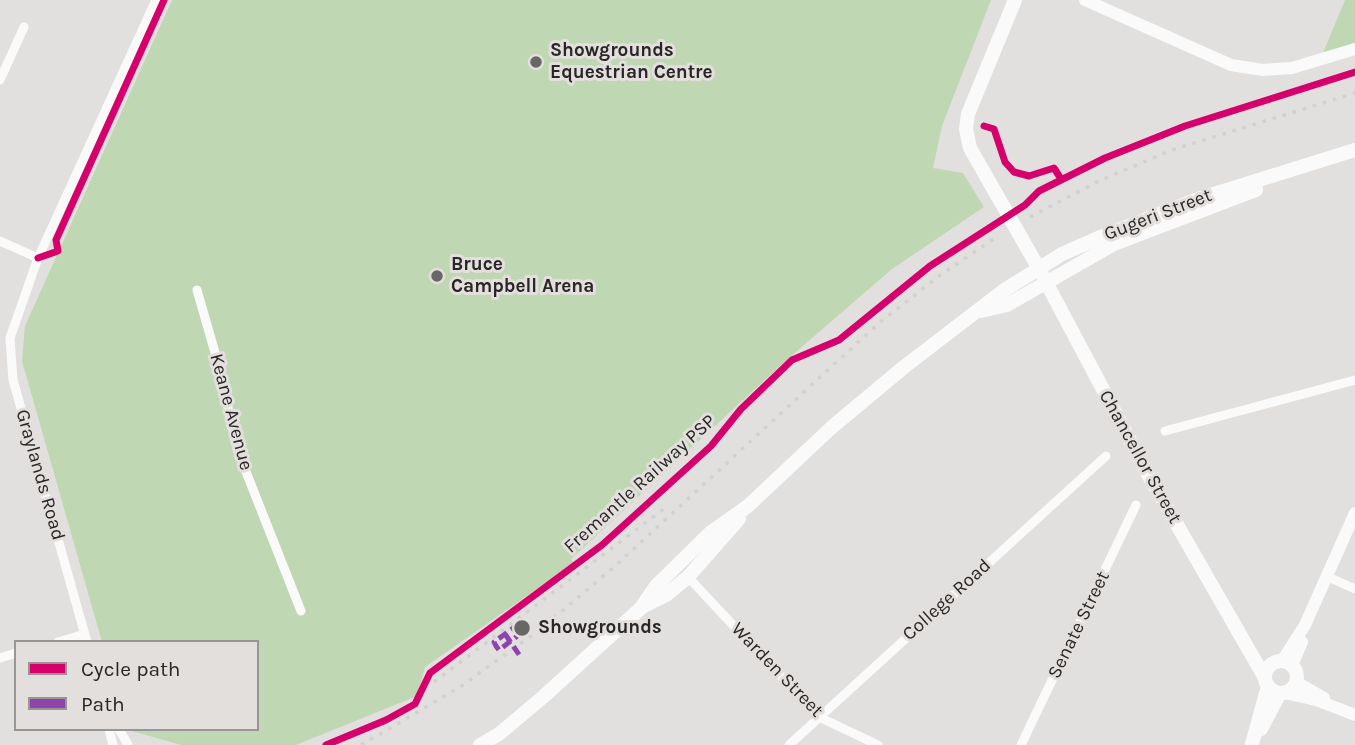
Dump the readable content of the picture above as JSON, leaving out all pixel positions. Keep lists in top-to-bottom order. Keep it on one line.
{"streets":{"main road":["Gugeri Street","Chancellor Street"],"street":["Keane Avenue","Graylands Road","College Road","Senate Street","Warden Street"],"cycle path":["Fremantle Railway PSP"]},"crossings":[["Gugeri Street","Chancellor Street"],["Gugeri Street","Warden Street"],["College Road","Warden Street"]],"places":["Showgrounds Equestrian Centre","Bruce Campbell Arena","Showgrounds"],"legend":["Cycle path","Path"]}
